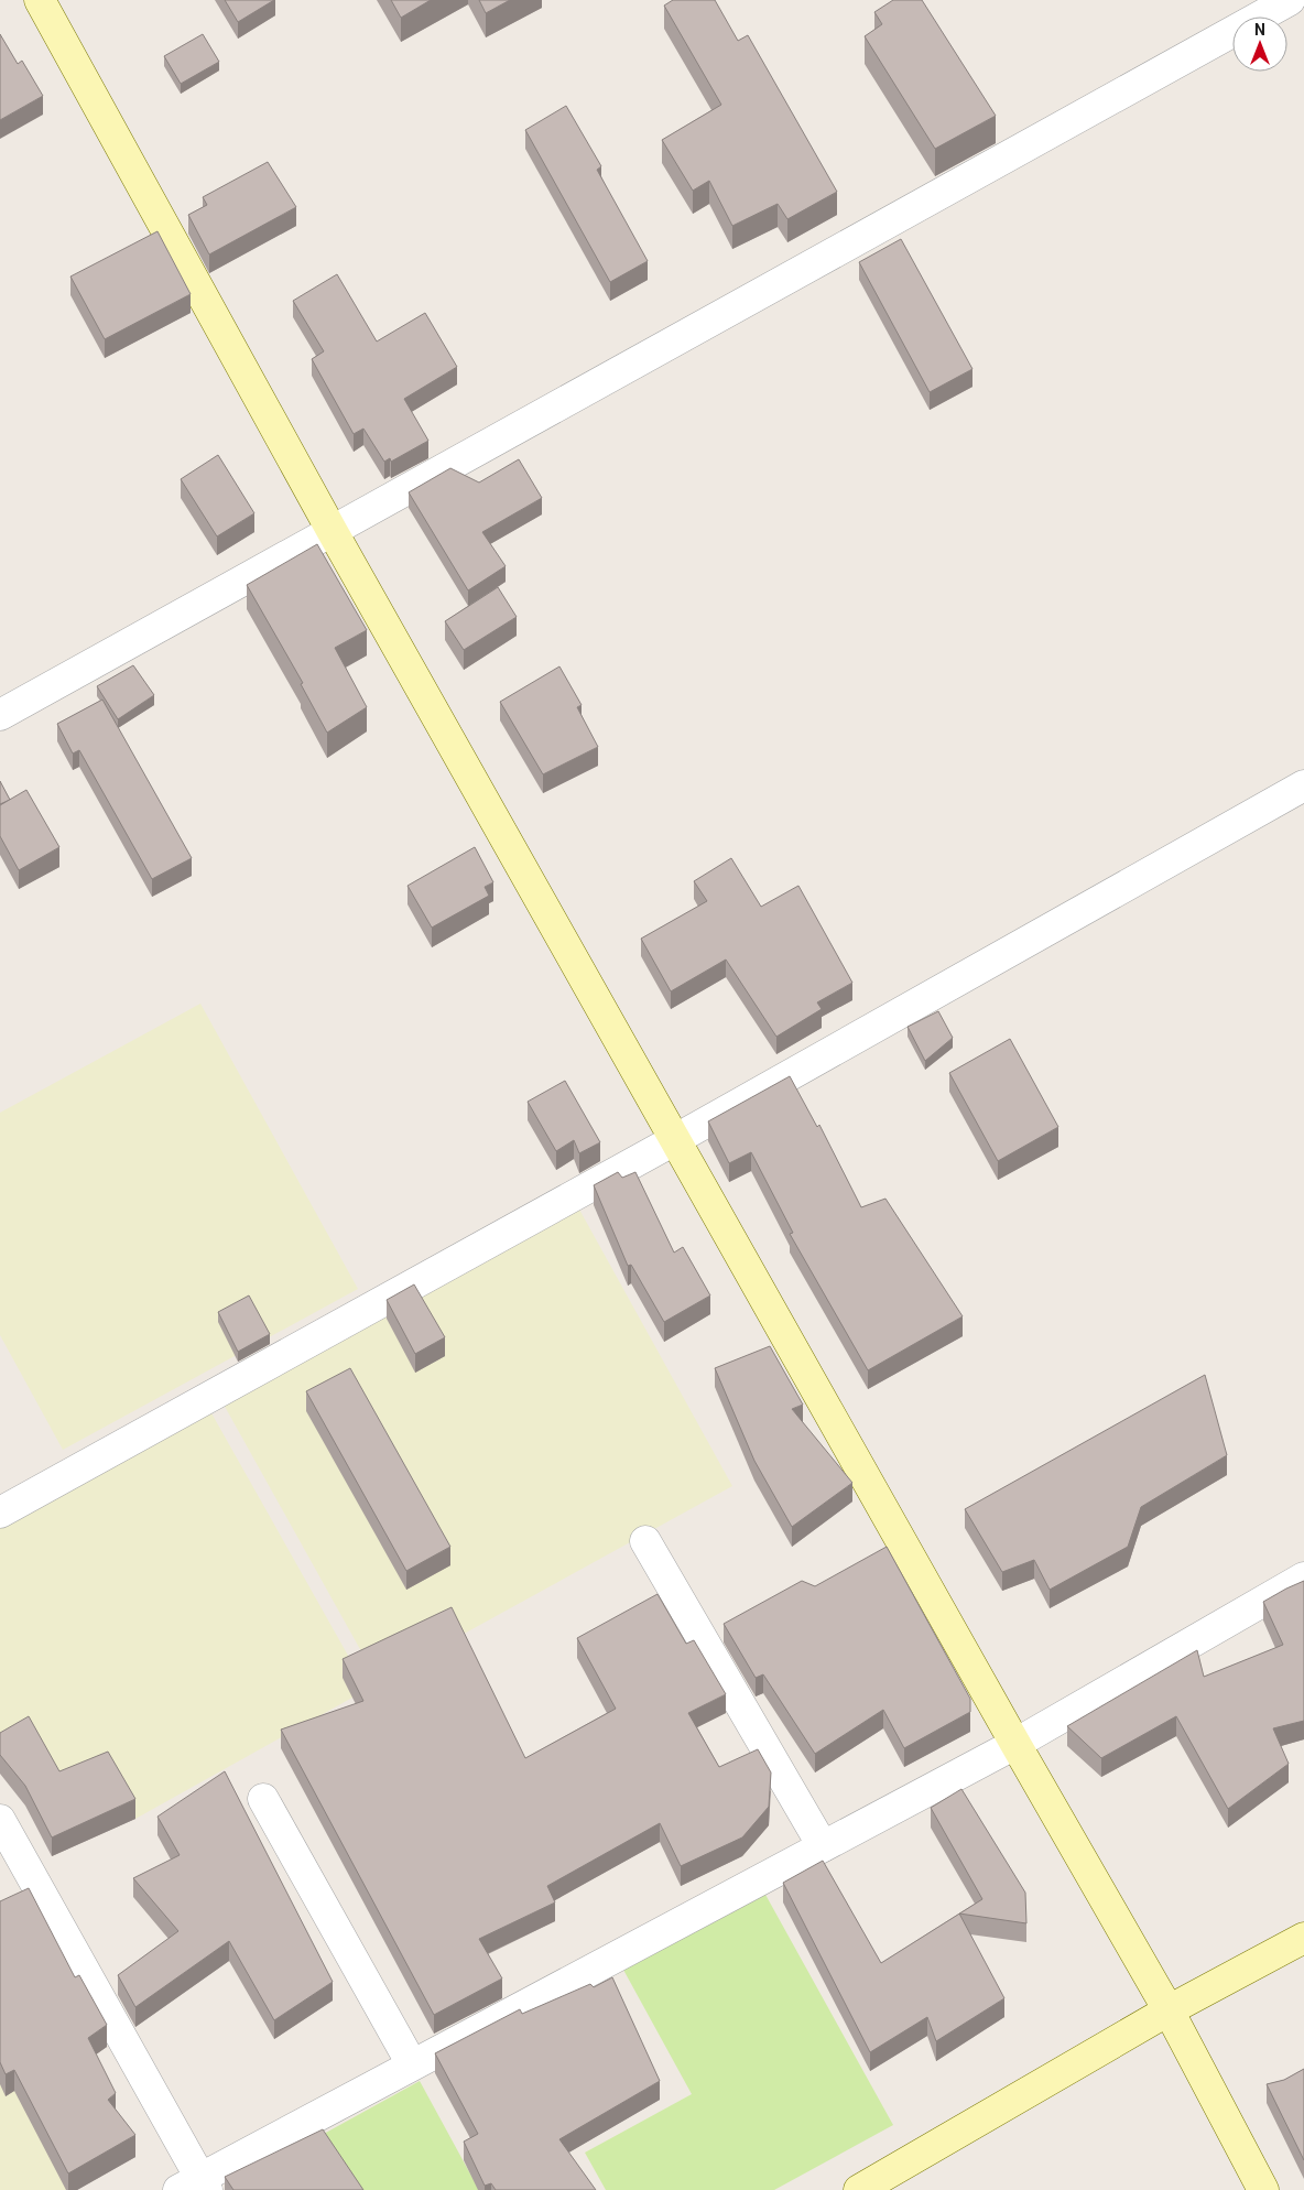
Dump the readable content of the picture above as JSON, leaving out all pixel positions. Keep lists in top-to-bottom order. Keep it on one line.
{"north":"top"}
